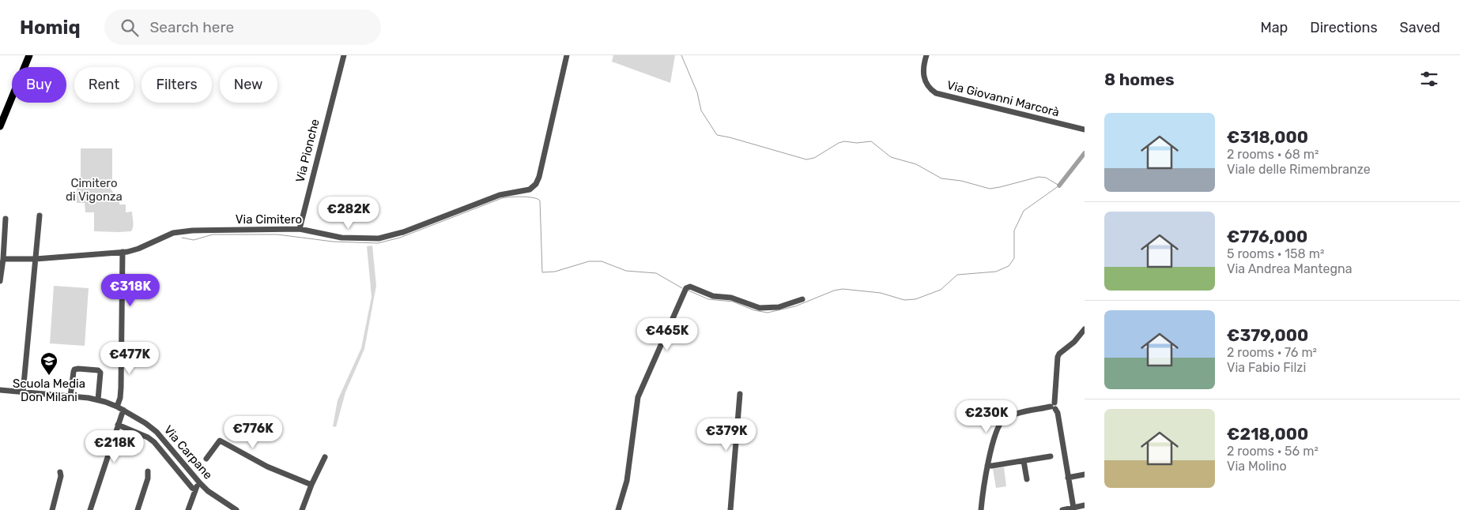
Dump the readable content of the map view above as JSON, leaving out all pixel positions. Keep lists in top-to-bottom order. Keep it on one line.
{"streets":{"street":["Via Giovanni Marcorà","Via Pionche","Via Cimitero","Via Carpane"]},"crossings":[["Via Pionche","Via Cimitero"]],"parks":["Cimitero di Vigonza"],"places":{"school or university":["Scuola Media Don Milani"]},"page":{"header":"Homiq","search":"Search here","nav":["Map","Directions","Saved"],"heading":"8 homes","chip":["Buy","Rent","Filters","New"],"list":[{"name":"€318,000","note":"2 rooms · 68 m² · Viale delle Rimembranze"},{"name":"€776,000","note":"5 rooms · 158 m² · Via Andrea Mantegna"},{"name":"€379,000","note":"2 rooms · 76 m² · Via Fabio Filzi"},{"name":"€218,000","note":"2 rooms · 56 m² · Via Molino"}],"price":["€282K","€318K","€465K","€477K","€230K","€776K","€379K","€218K"]}}
